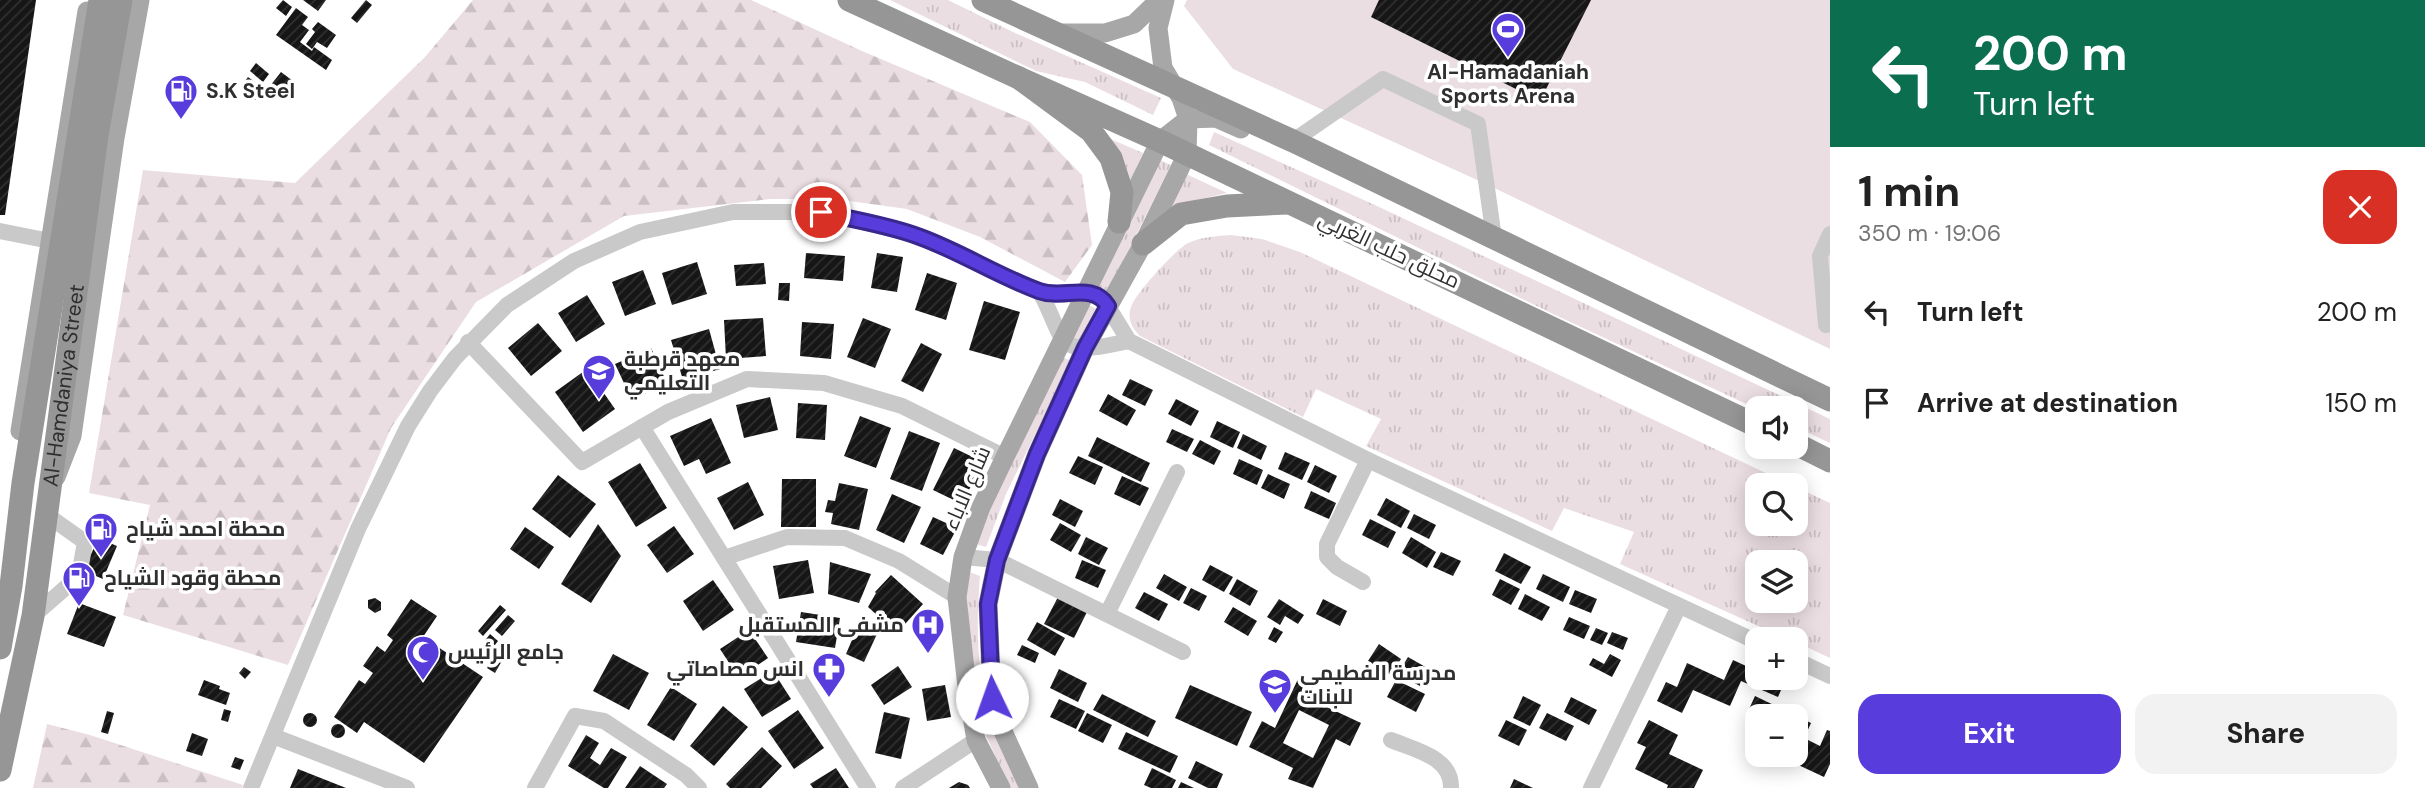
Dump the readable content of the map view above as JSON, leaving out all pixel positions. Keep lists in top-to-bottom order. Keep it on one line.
{"streets":{"highway":["محلق حلب الغربي","Al-Hamdaniya Street"],"main road":["شارع الاباء"]},"crossings":[["محلق حلب الغربي","شارع الاباء"]],"places":{"sports":["Al-Hamadaniah Sports Arena"],"fuel station":["S.K Steel","محطة احمد شياح","محطة وقود الشياح"],"school or university":["معهد قرطبة التعليمي","مدرسة الفطيمي للبنات"],"hospital":["مشفى المستقبل"],"mosque":["جامع الرئيس"],"pharmacy":["انس مصاصاتي"]},"page":{"turn":["200 m","Turn left"],"heading":["1 min","350 m · 19:06"],"list":[{"name":"Turn left","value":"200 m"},{"name":"Arrive at destination","value":"150 m"}],"map_buttons":["+","−"],"buttons":["Exit","Share"]}}
